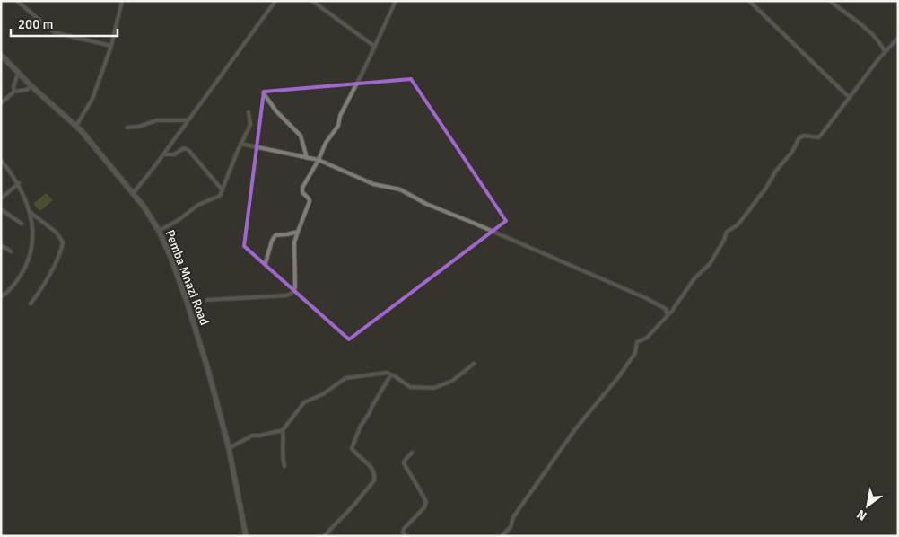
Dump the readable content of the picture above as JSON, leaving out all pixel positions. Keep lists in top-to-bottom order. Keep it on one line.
{"streets":{"main road":["Pemba Mnazi Road"]},"scale_bar":"200 m","north":"bottom left"}
